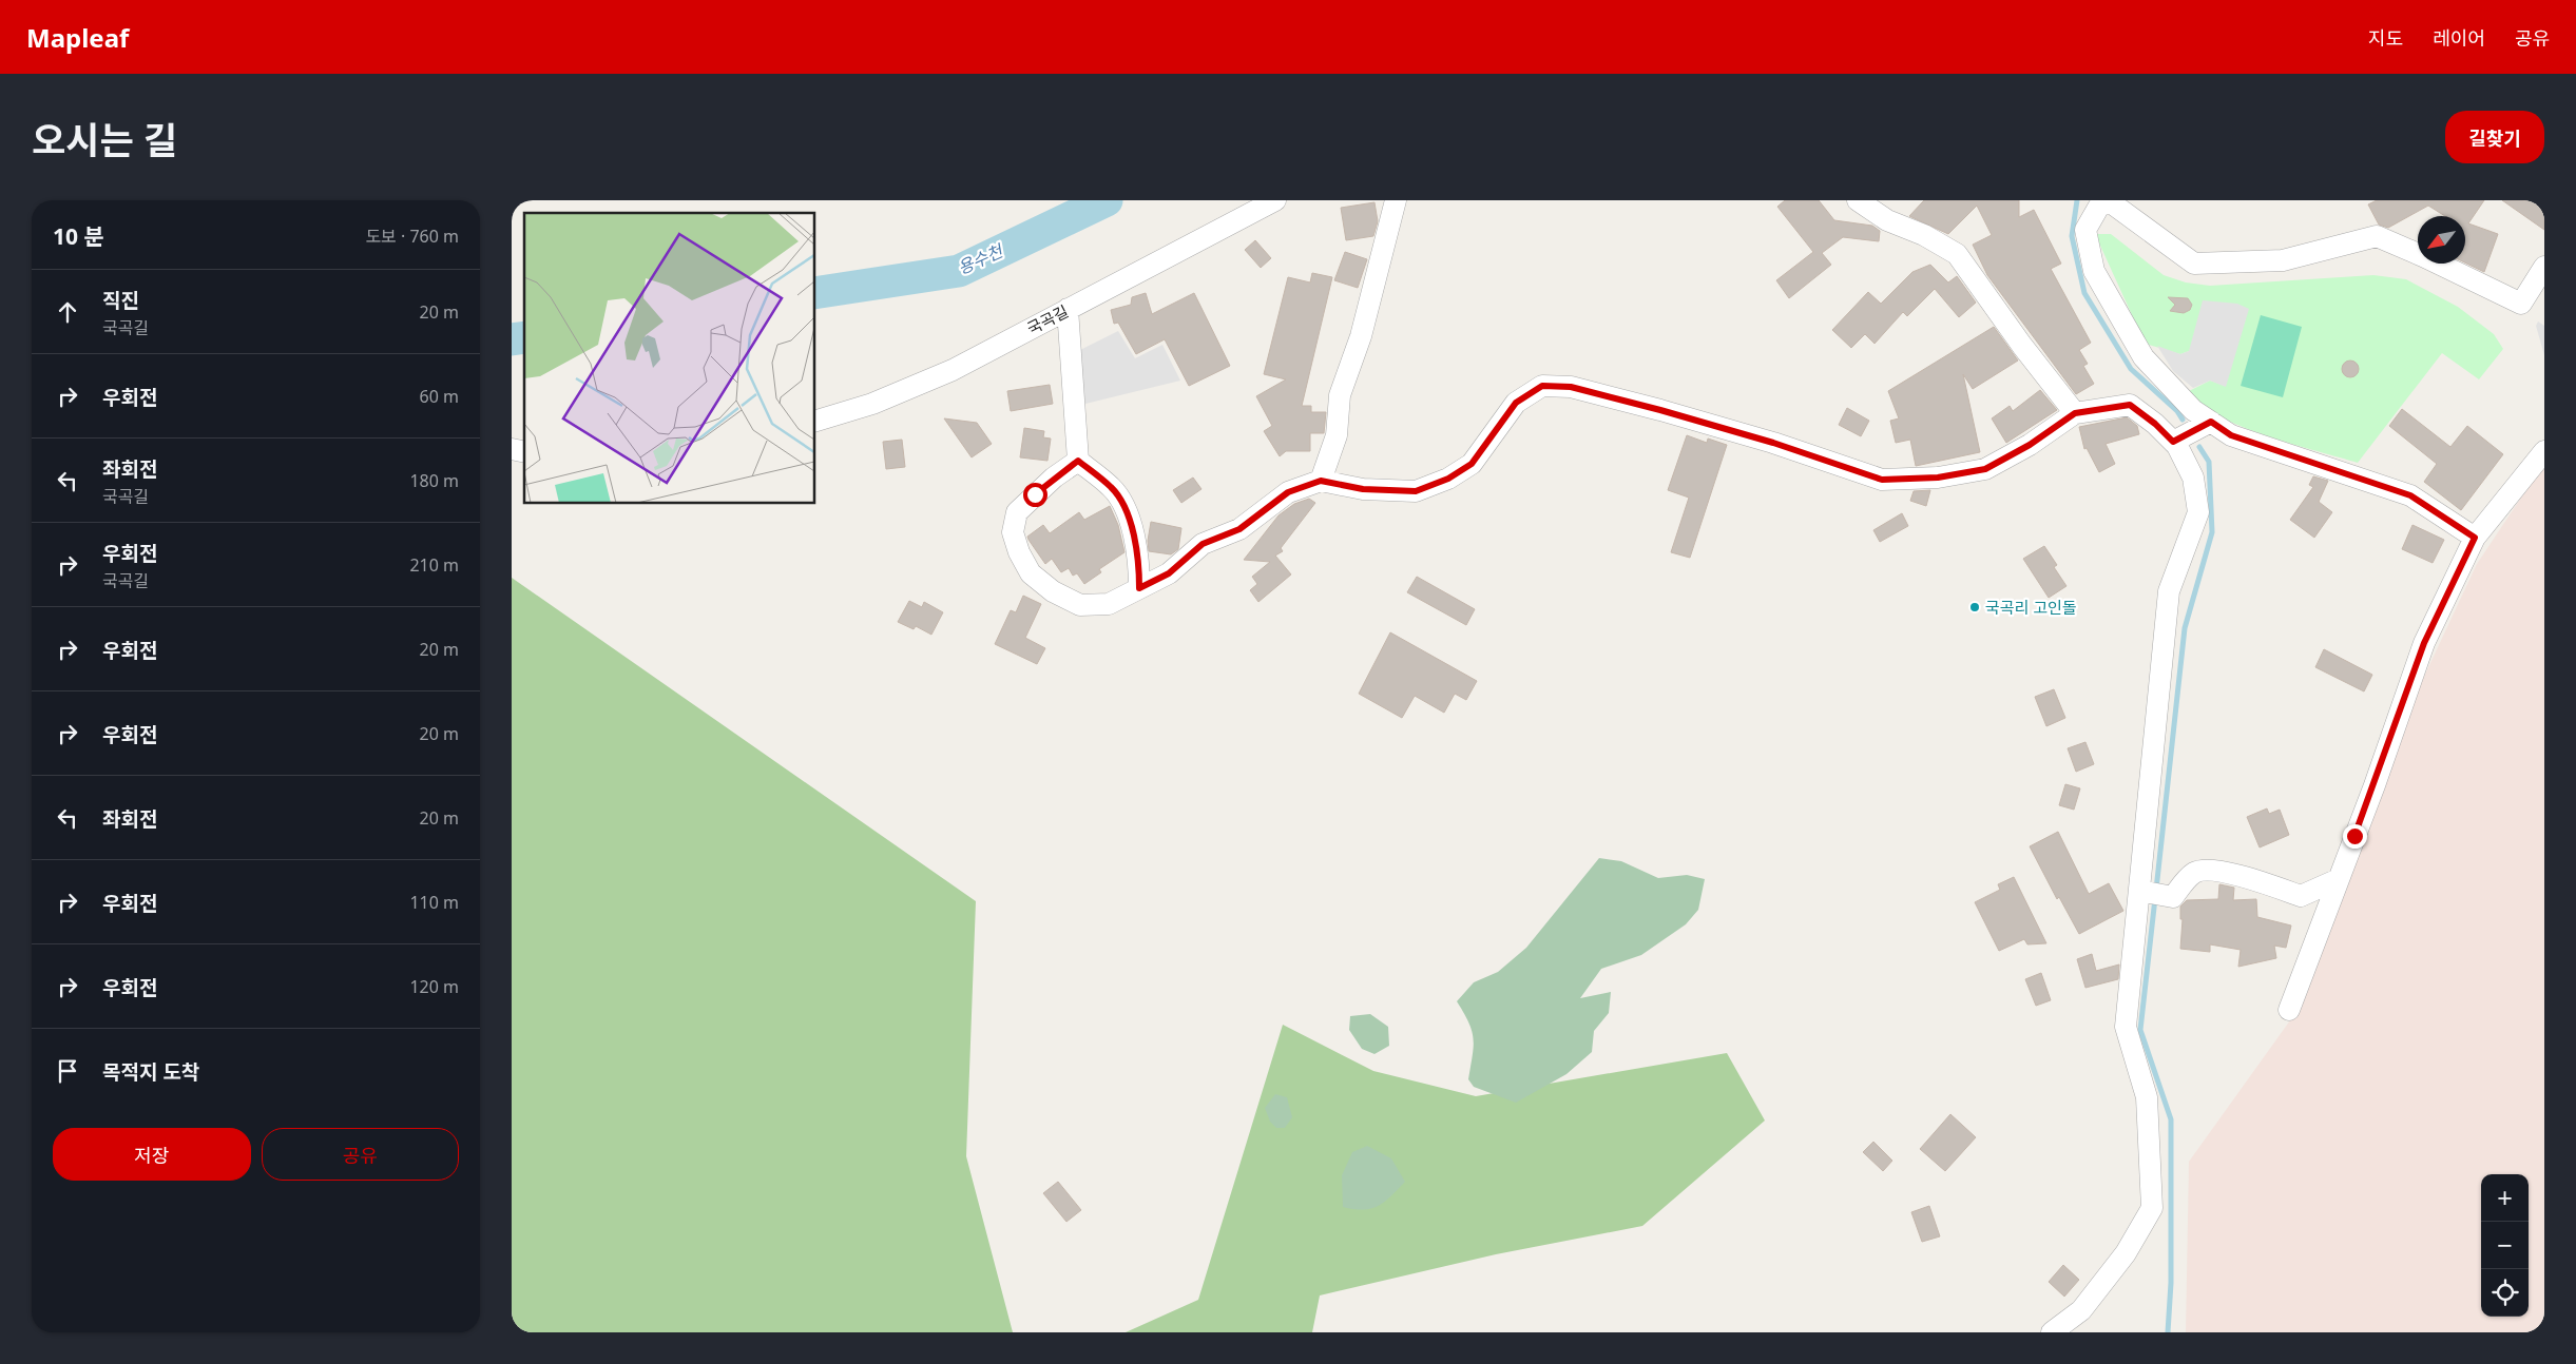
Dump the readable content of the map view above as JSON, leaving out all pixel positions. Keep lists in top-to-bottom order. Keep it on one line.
{"streets":{"street":["국곡길"]},"water":["용수천"],"places":["국곡리 고인돌"],"north":"bottom left","page":{"header":"Mapleaf","nav":["지도","레이어","공유"],"title":"오시는 길","buttons":["길찾기",["저장","공유"]],"heading":["10 분","도보 · 760 m"],"list":[["직진","국곡길","20 m"],["우회전","60 m"],["좌회전","국곡길","180 m"],["우회전","국곡길","210 m"],["우회전","20 m"],["우회전","20 m"],["좌회전","20 m"],["우회전","110 m"],["우회전","120 m"],"목적지 도착"],"map_buttons":["+","−"]}}
